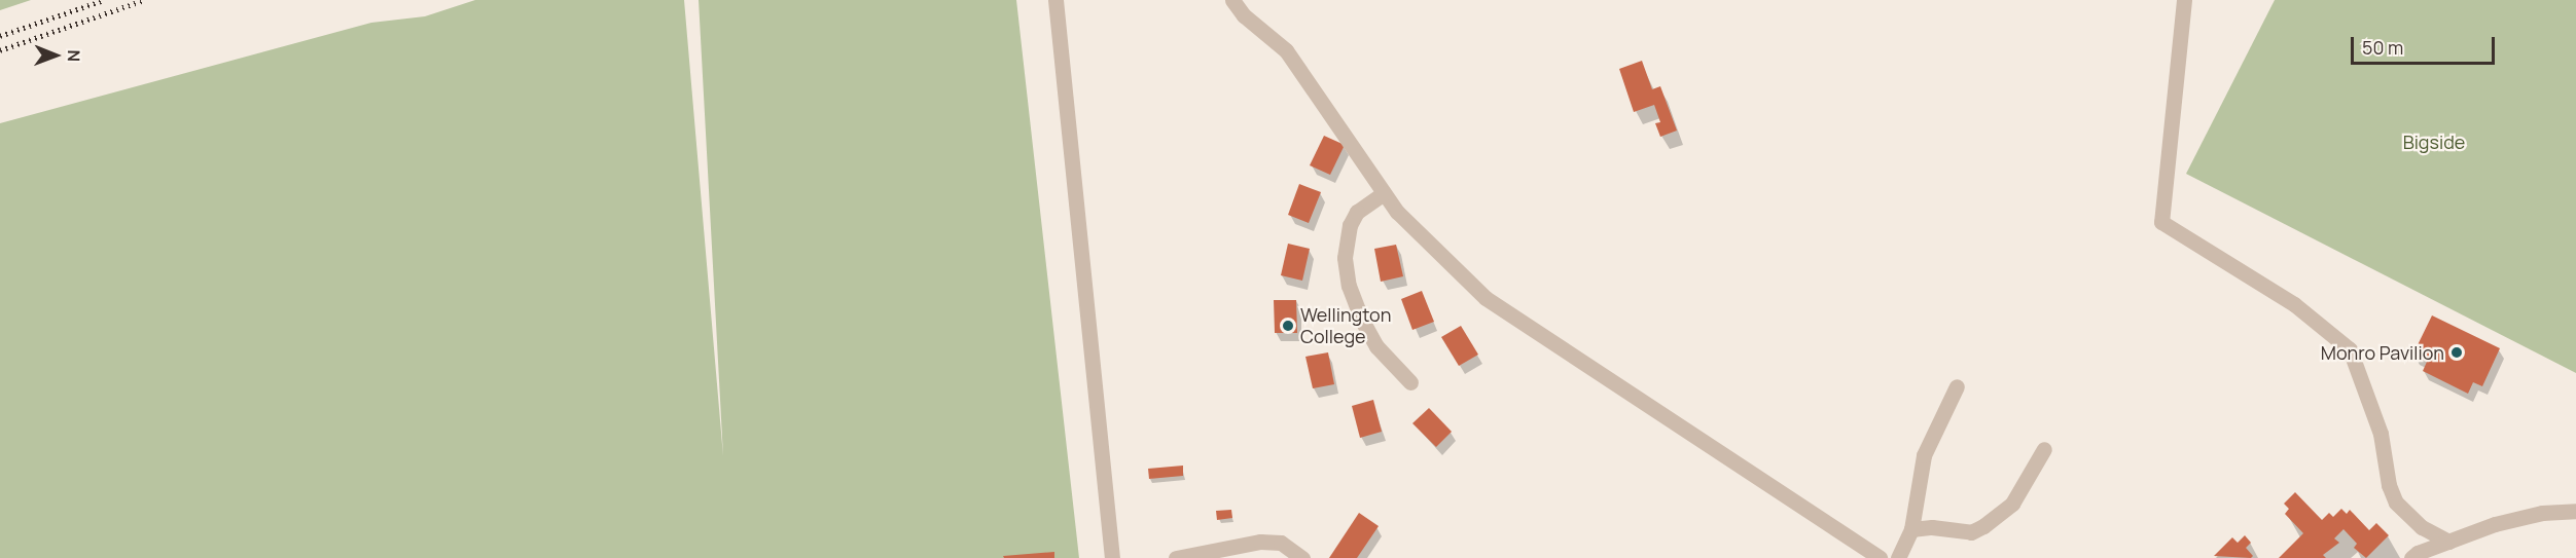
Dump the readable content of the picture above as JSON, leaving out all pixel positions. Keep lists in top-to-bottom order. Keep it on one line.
{"parks":["Bigside"],"places":["Wellington College","Monro Pavilion"],"scale_bar":"50 m","north":"right"}
